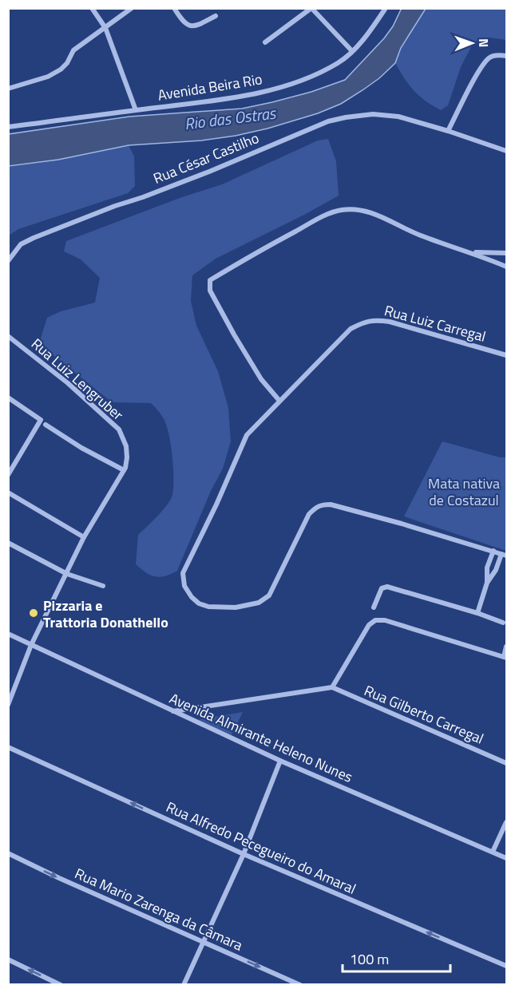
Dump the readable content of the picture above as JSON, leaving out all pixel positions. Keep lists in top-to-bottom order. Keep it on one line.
{"streets":{"street":["Avenida Beira Rio","Rua César Castilho","Rua Luiz Carregal","Rua Luiz Lengruber","Rua Gilberto Carregal","Avenida Almirante Heleno Nunes","Rua Alfredo Pecegueiro do Amaral","Rua Mario Zarenga da Câmara"]},"crossings":[["Rua Luiz Lengruber","Avenida Almirante Heleno Nunes"]],"one_way":["Rua Alfredo Pecegueiro do Amaral","Rua Mario Zarenga da Câmara"],"water":["Rio das Ostras"],"parks":["Mata nativa de Costazul"],"places":["Pizzaria e Trattoria Donathello"],"scale_bar":"100 m","north":"right"}
